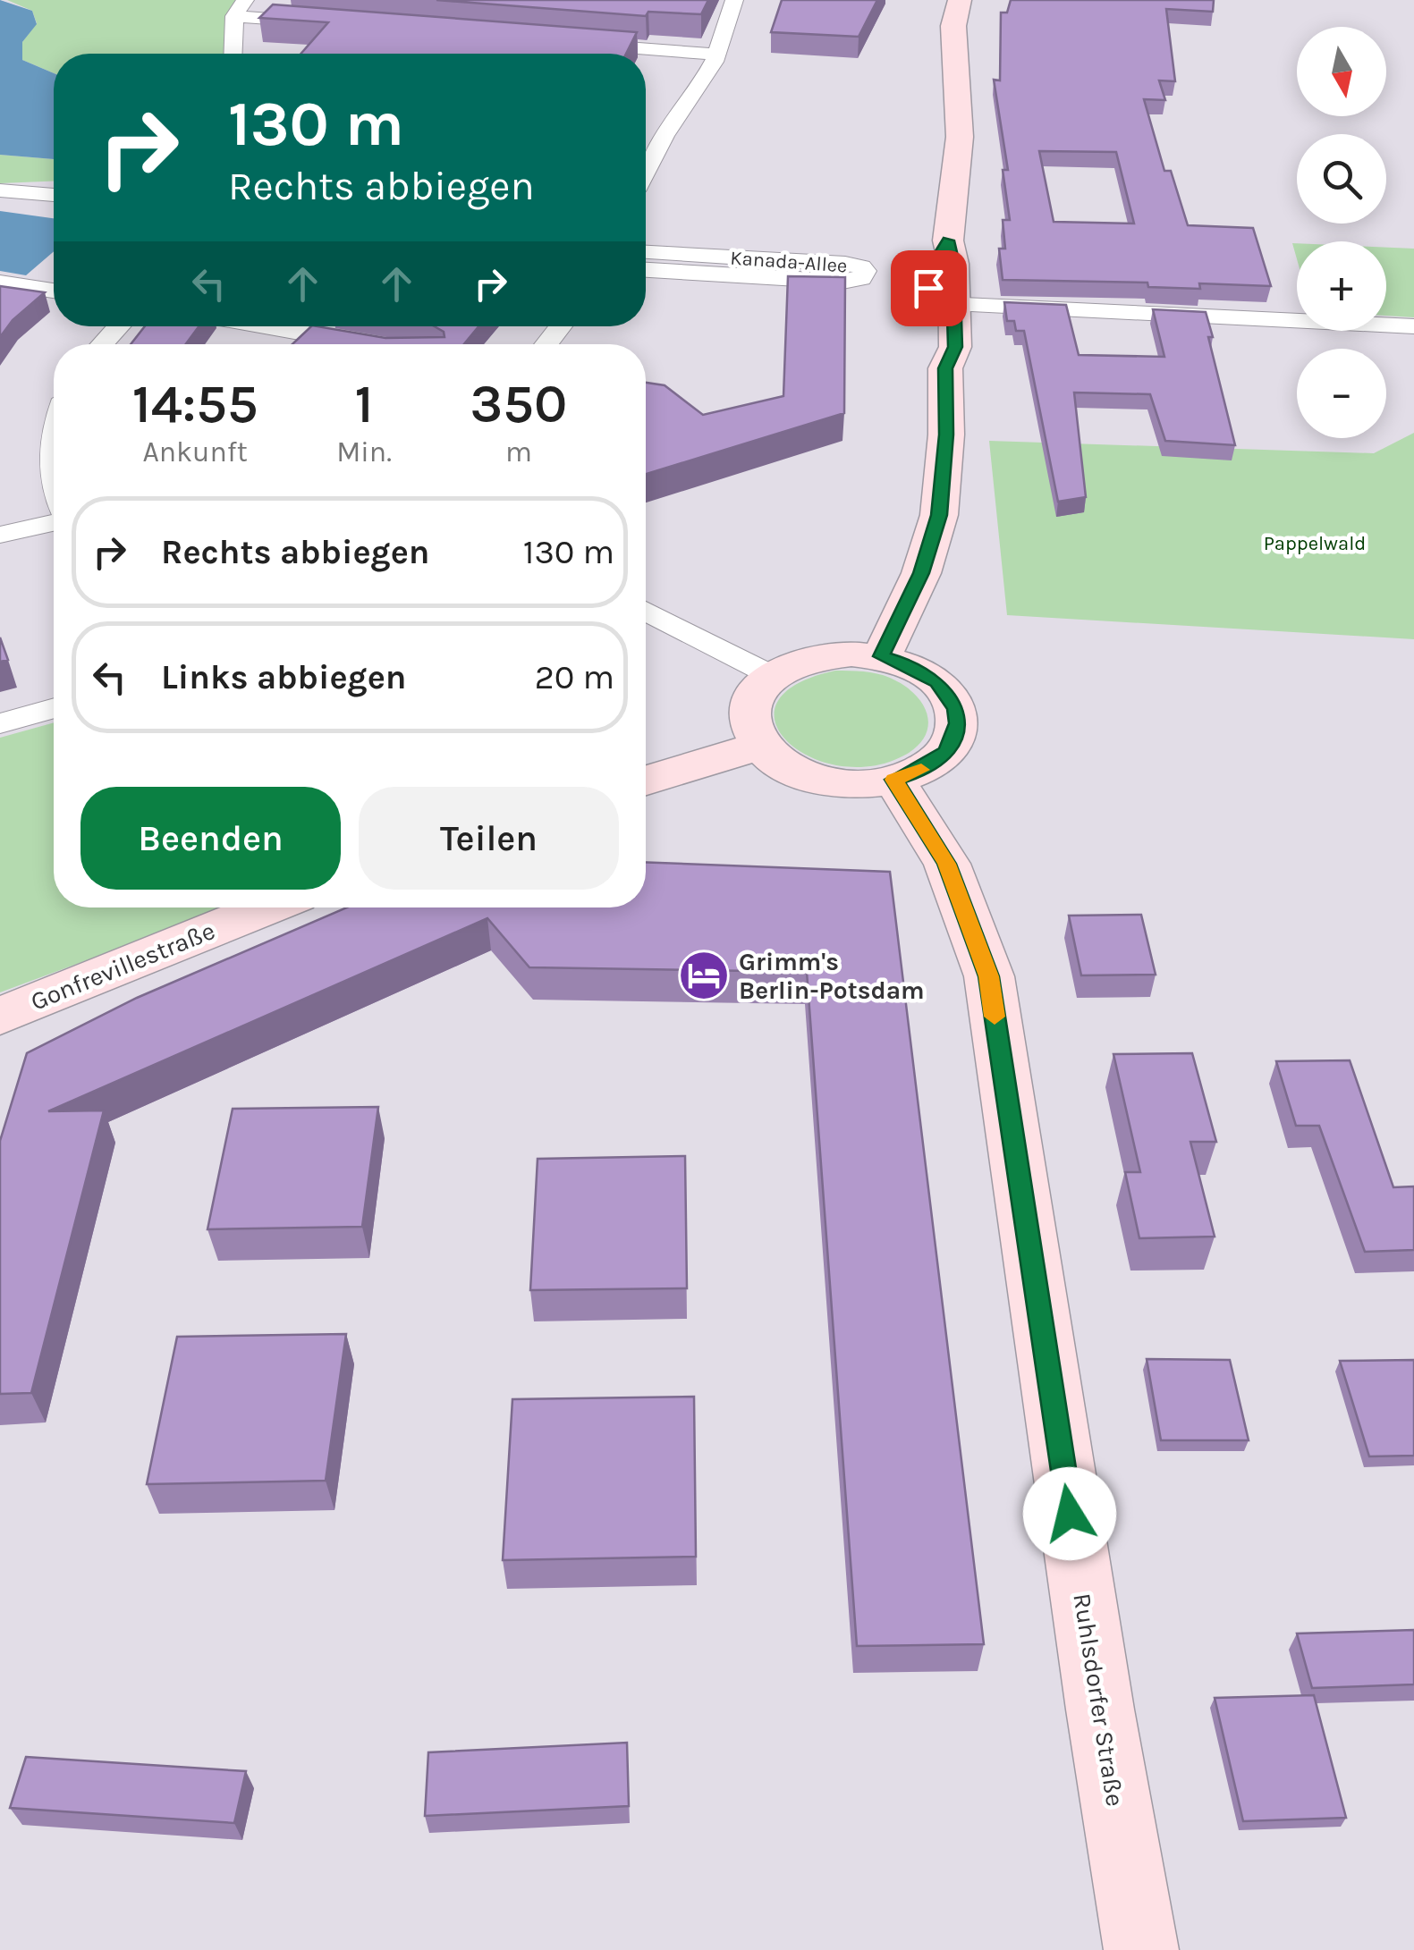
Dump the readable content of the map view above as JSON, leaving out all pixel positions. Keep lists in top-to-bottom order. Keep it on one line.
{"streets":{"main road":["Gonfrevillestraße","Ruhlsdorfer Straße"],"street":["Kanada-Allee"]},"parks":["Pappelwald"],"places":{"hotel":["Grimm's Berlin-Potsdam"]},"north":"bottom","page":{"map_buttons":["+","−"],"turn":["130 m","Rechts abbiegen"],"eta":["14:55","Ankunft","1","Min.","350","m"],"list":[{"name":"Rechts abbiegen","value":"130 m"},{"name":"Links abbiegen","value":"20 m"}],"buttons":["Beenden","Teilen"]}}
